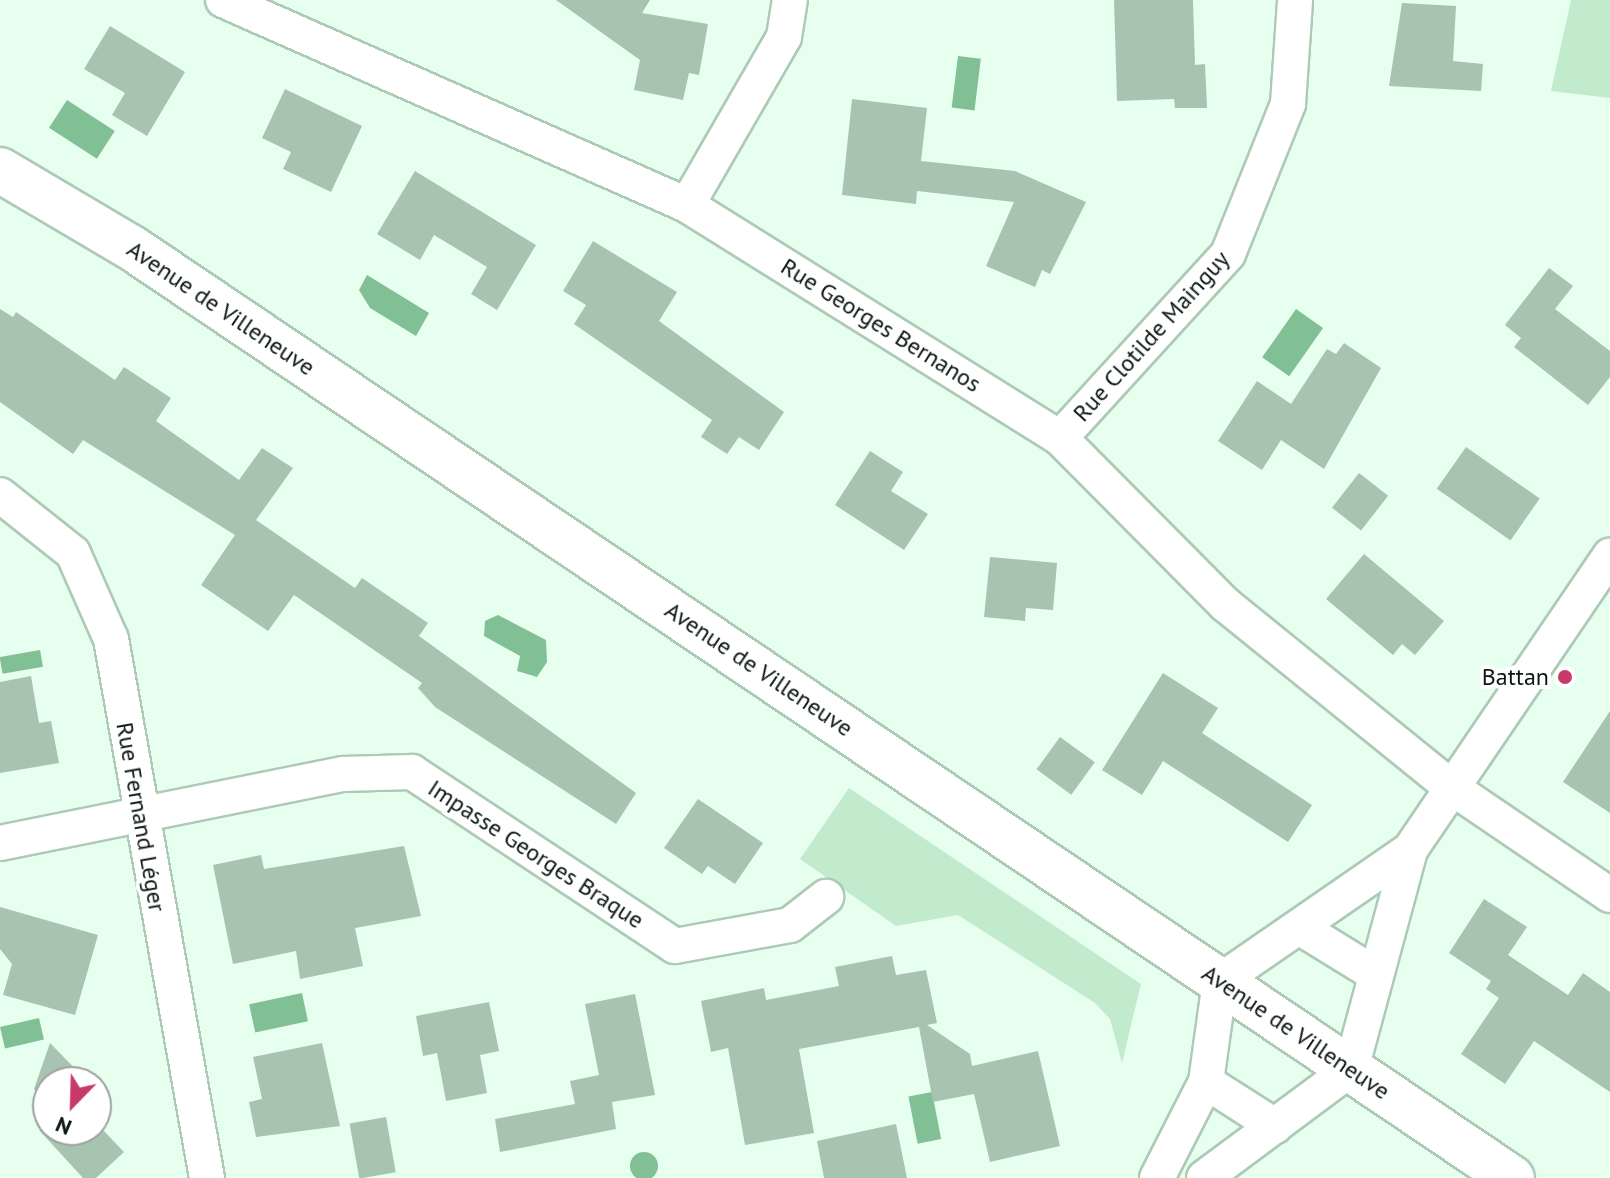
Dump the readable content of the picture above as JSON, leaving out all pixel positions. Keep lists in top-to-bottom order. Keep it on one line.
{"streets":{"main road":["Avenue de Villeneuve"],"street":["Rue Georges Bernanos","Rue Clotilde Mainguy","Rue Fernand Léger","Impasse Georges Braque"]},"crossings":[["Rue Georges Bernanos","Rue Clotilde Mainguy"],["Rue Fernand Léger","Impasse Georges Braque"]],"places":["Battan"],"north":"bottom left"}
